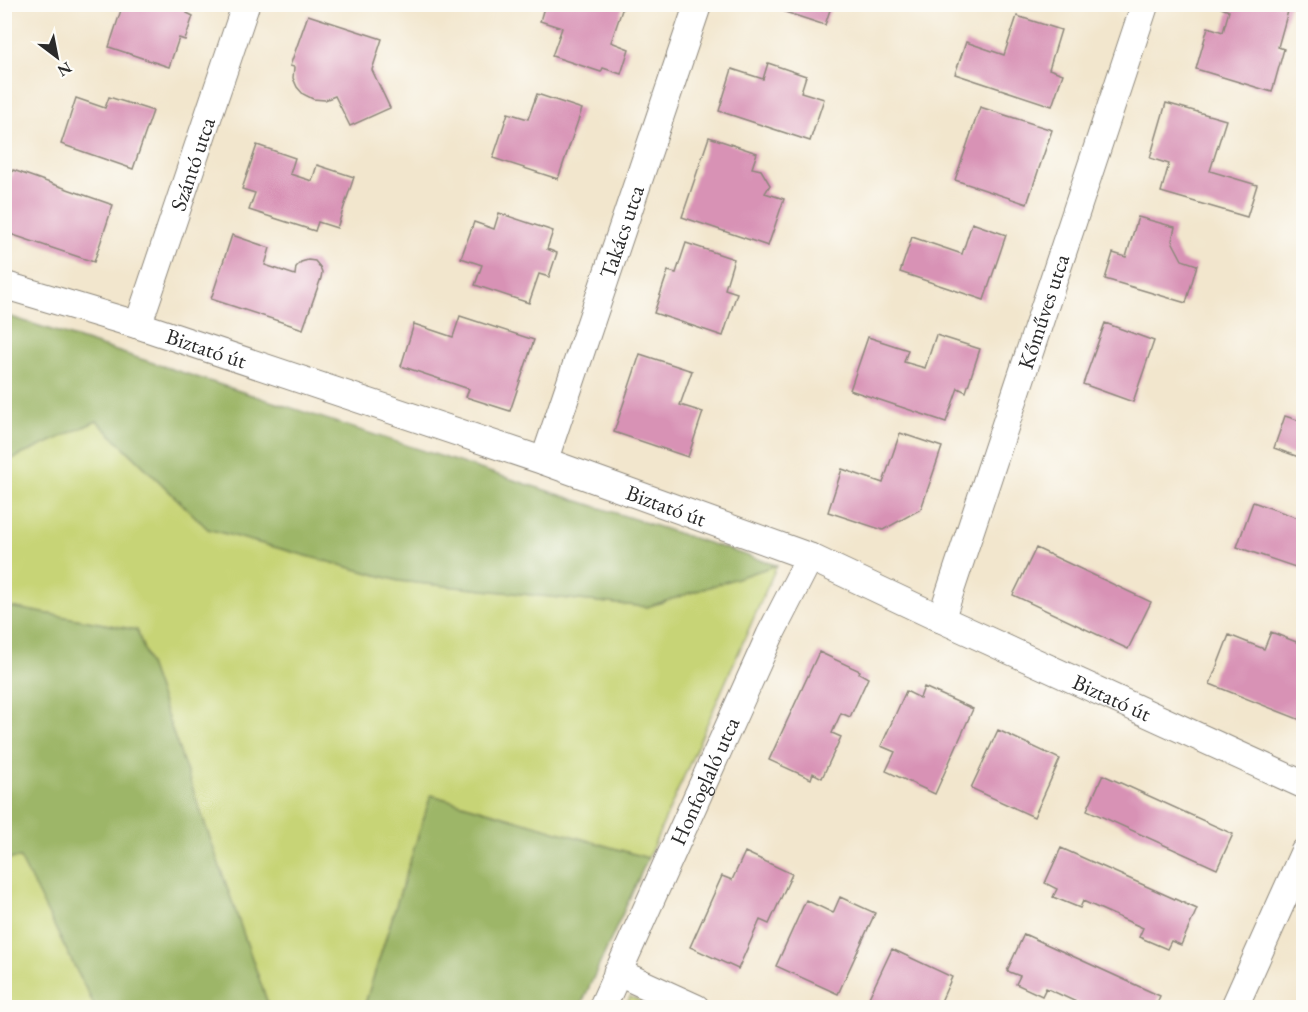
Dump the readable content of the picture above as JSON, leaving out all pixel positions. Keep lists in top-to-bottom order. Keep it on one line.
{"streets":{"street":["Szántó utca","Takács utca","Kőműves utca","Biztató út","Honfoglaló utca"]},"crossings":[["Szántó utca","Biztató út"],["Takács utca","Biztató út"],["Kőműves utca","Biztató út"],["Biztató út","Honfoglaló utca"]],"north":"bottom right"}
